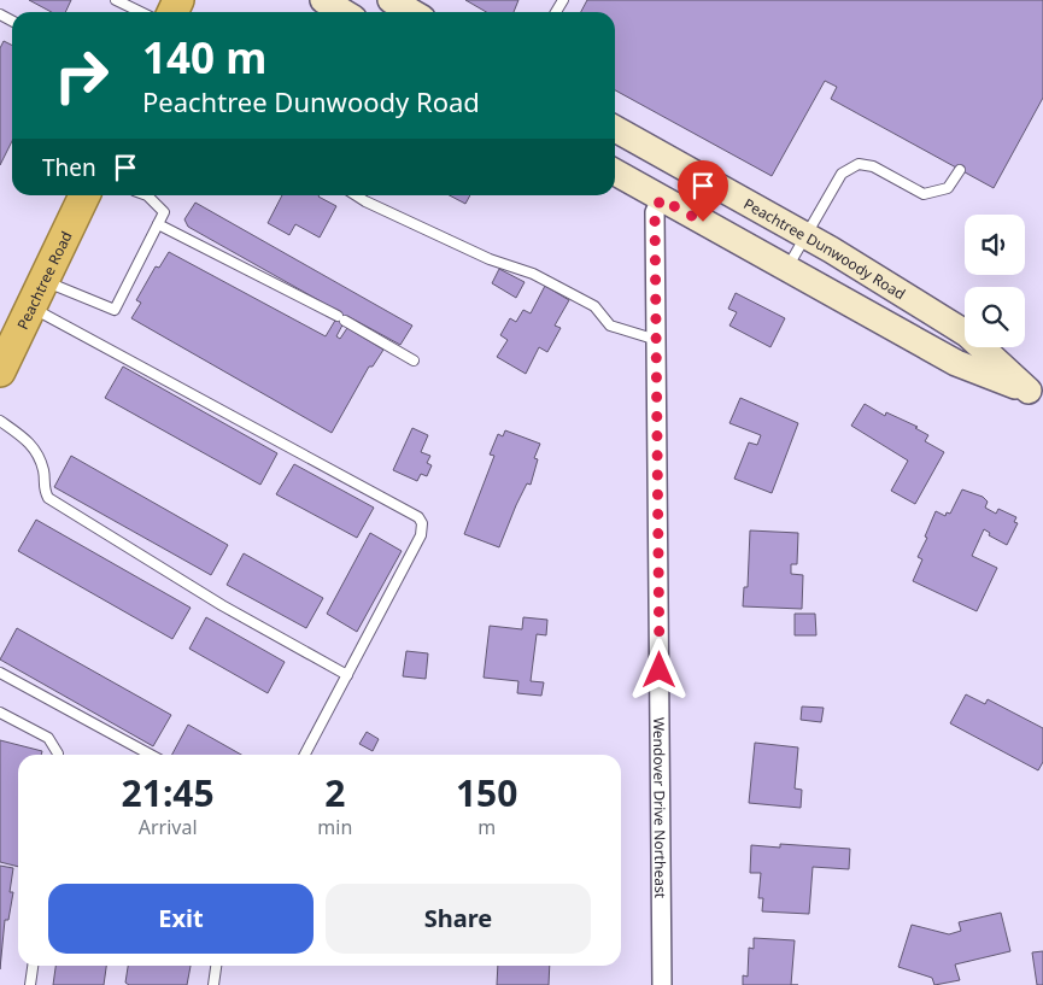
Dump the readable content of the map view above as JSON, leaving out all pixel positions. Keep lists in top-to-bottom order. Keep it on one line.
{"streets":{"highway":["Peachtree Road"],"main road":["Peachtree Dunwoody Road"],"street":["Wendover Drive Northeast"]},"crossings":[["Peachtree Dunwoody Road","Wendover Drive Northeast"]],"page":{"turn":["140 m","Peachtree Dunwoody Road"],"then":"Then","eta":["21:45","Arrival","2","min","150","m"],"buttons":["Exit","Share"]}}
